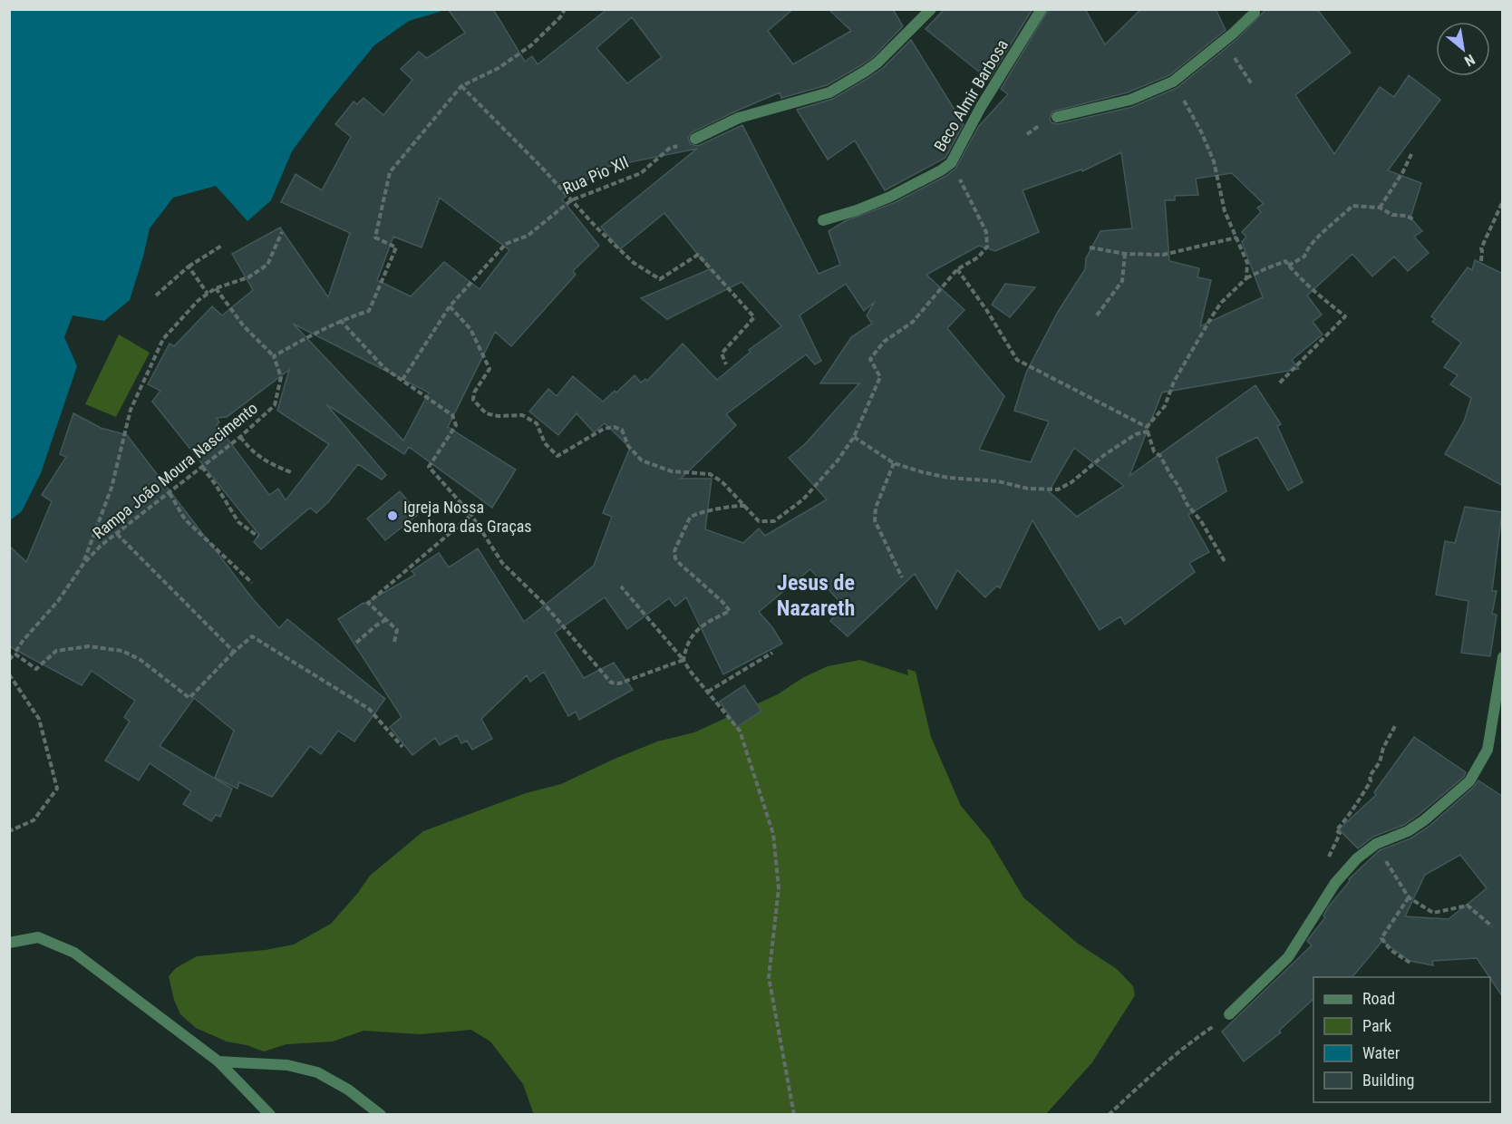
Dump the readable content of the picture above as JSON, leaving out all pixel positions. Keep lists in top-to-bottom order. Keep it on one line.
{"streets":{"street":["Beco Almir Barbosa"],"path":["Rua Pio XII","Rampa João Moura Nascimento"]},"districts":["Jesus de Nazareth"],"places":["Igreja Nossa Senhora das Graças"],"legend":["Road","Park","Water","Building"],"north":"bottom right"}
